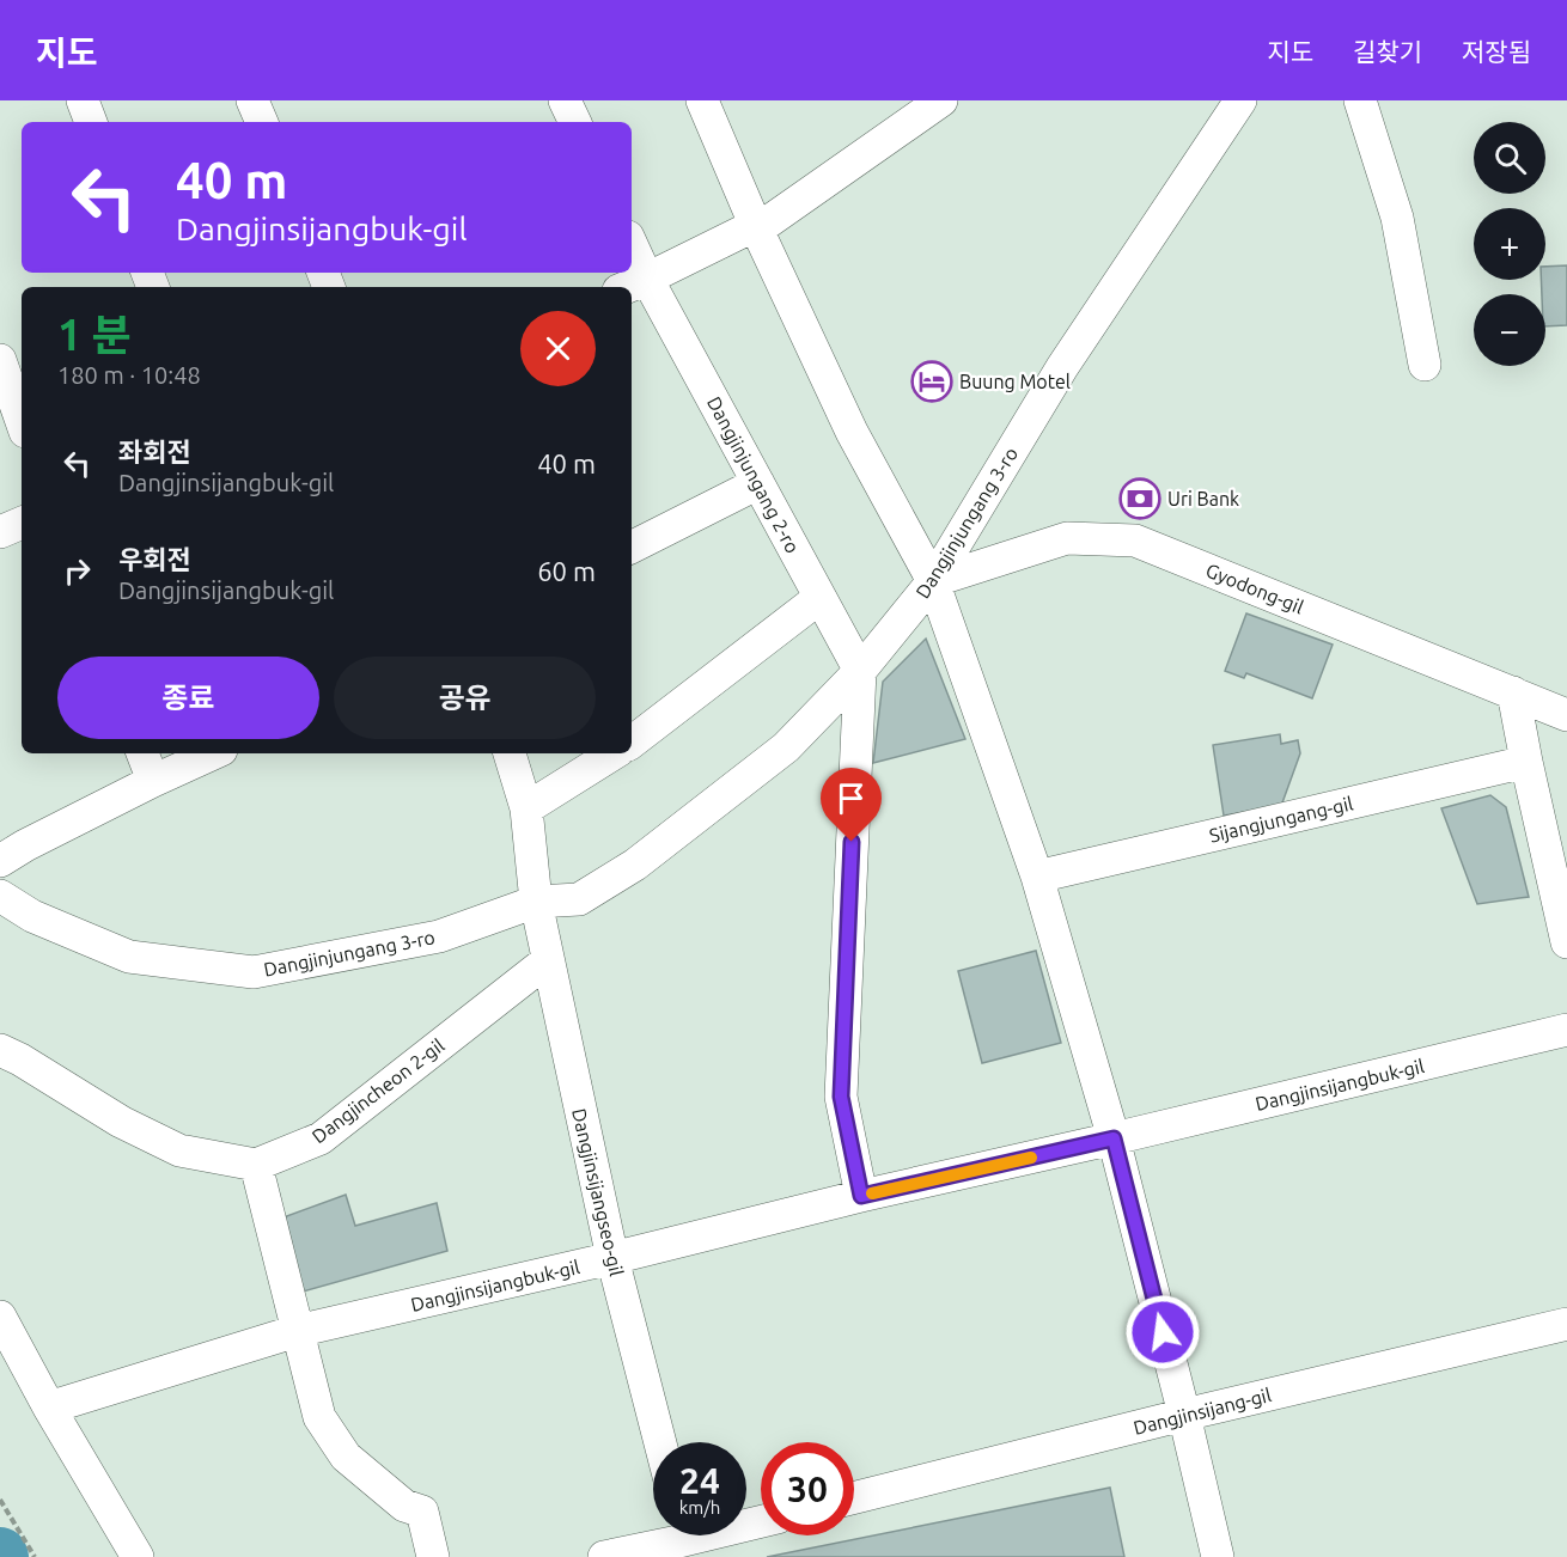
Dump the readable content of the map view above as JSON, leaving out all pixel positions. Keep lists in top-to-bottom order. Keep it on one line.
{"streets":{"street":["Dangjinjungang 2-ro","Dangjinjungang 3-ro","Gyodong-gil","Sijangjungang-gil","Dangjinsijangbuk-gil","Dangjincheon 2-gil","Dangjinsijangseo-gil","Dangjinsijang-gil"]},"crossings":[["Dangjinjungang 2-ro","Dangjinjungang 3-ro"],["Dangjinjungang 3-ro","Gyodong-gil"],["Dangjinjungang 3-ro","Dangjinsijangseo-gil"],["Dangjinsijangbuk-gil","Dangjinsijangseo-gil"],["Dangjincheon 2-gil","Dangjinsijangseo-gil"]],"places":{"hotel":["Buung Motel"],"bank":["Uri Bank"]},"page":{"header":"지도","nav":["지도","길찾기","저장됨"],"map_buttons":["+","−"],"turn":["40 m","Dangjinsijangbuk-gil"],"heading":["1 분","180 m · 10:48"],"list":[{"name":"좌회전","note":"Dangjinsijangbuk-gil","value":"40 m"},{"name":"우회전","note":"Dangjinsijangbuk-gil","value":"60 m"}],"buttons":["종료","공유"],"speed":"24 km/h","limit":"30"}}
